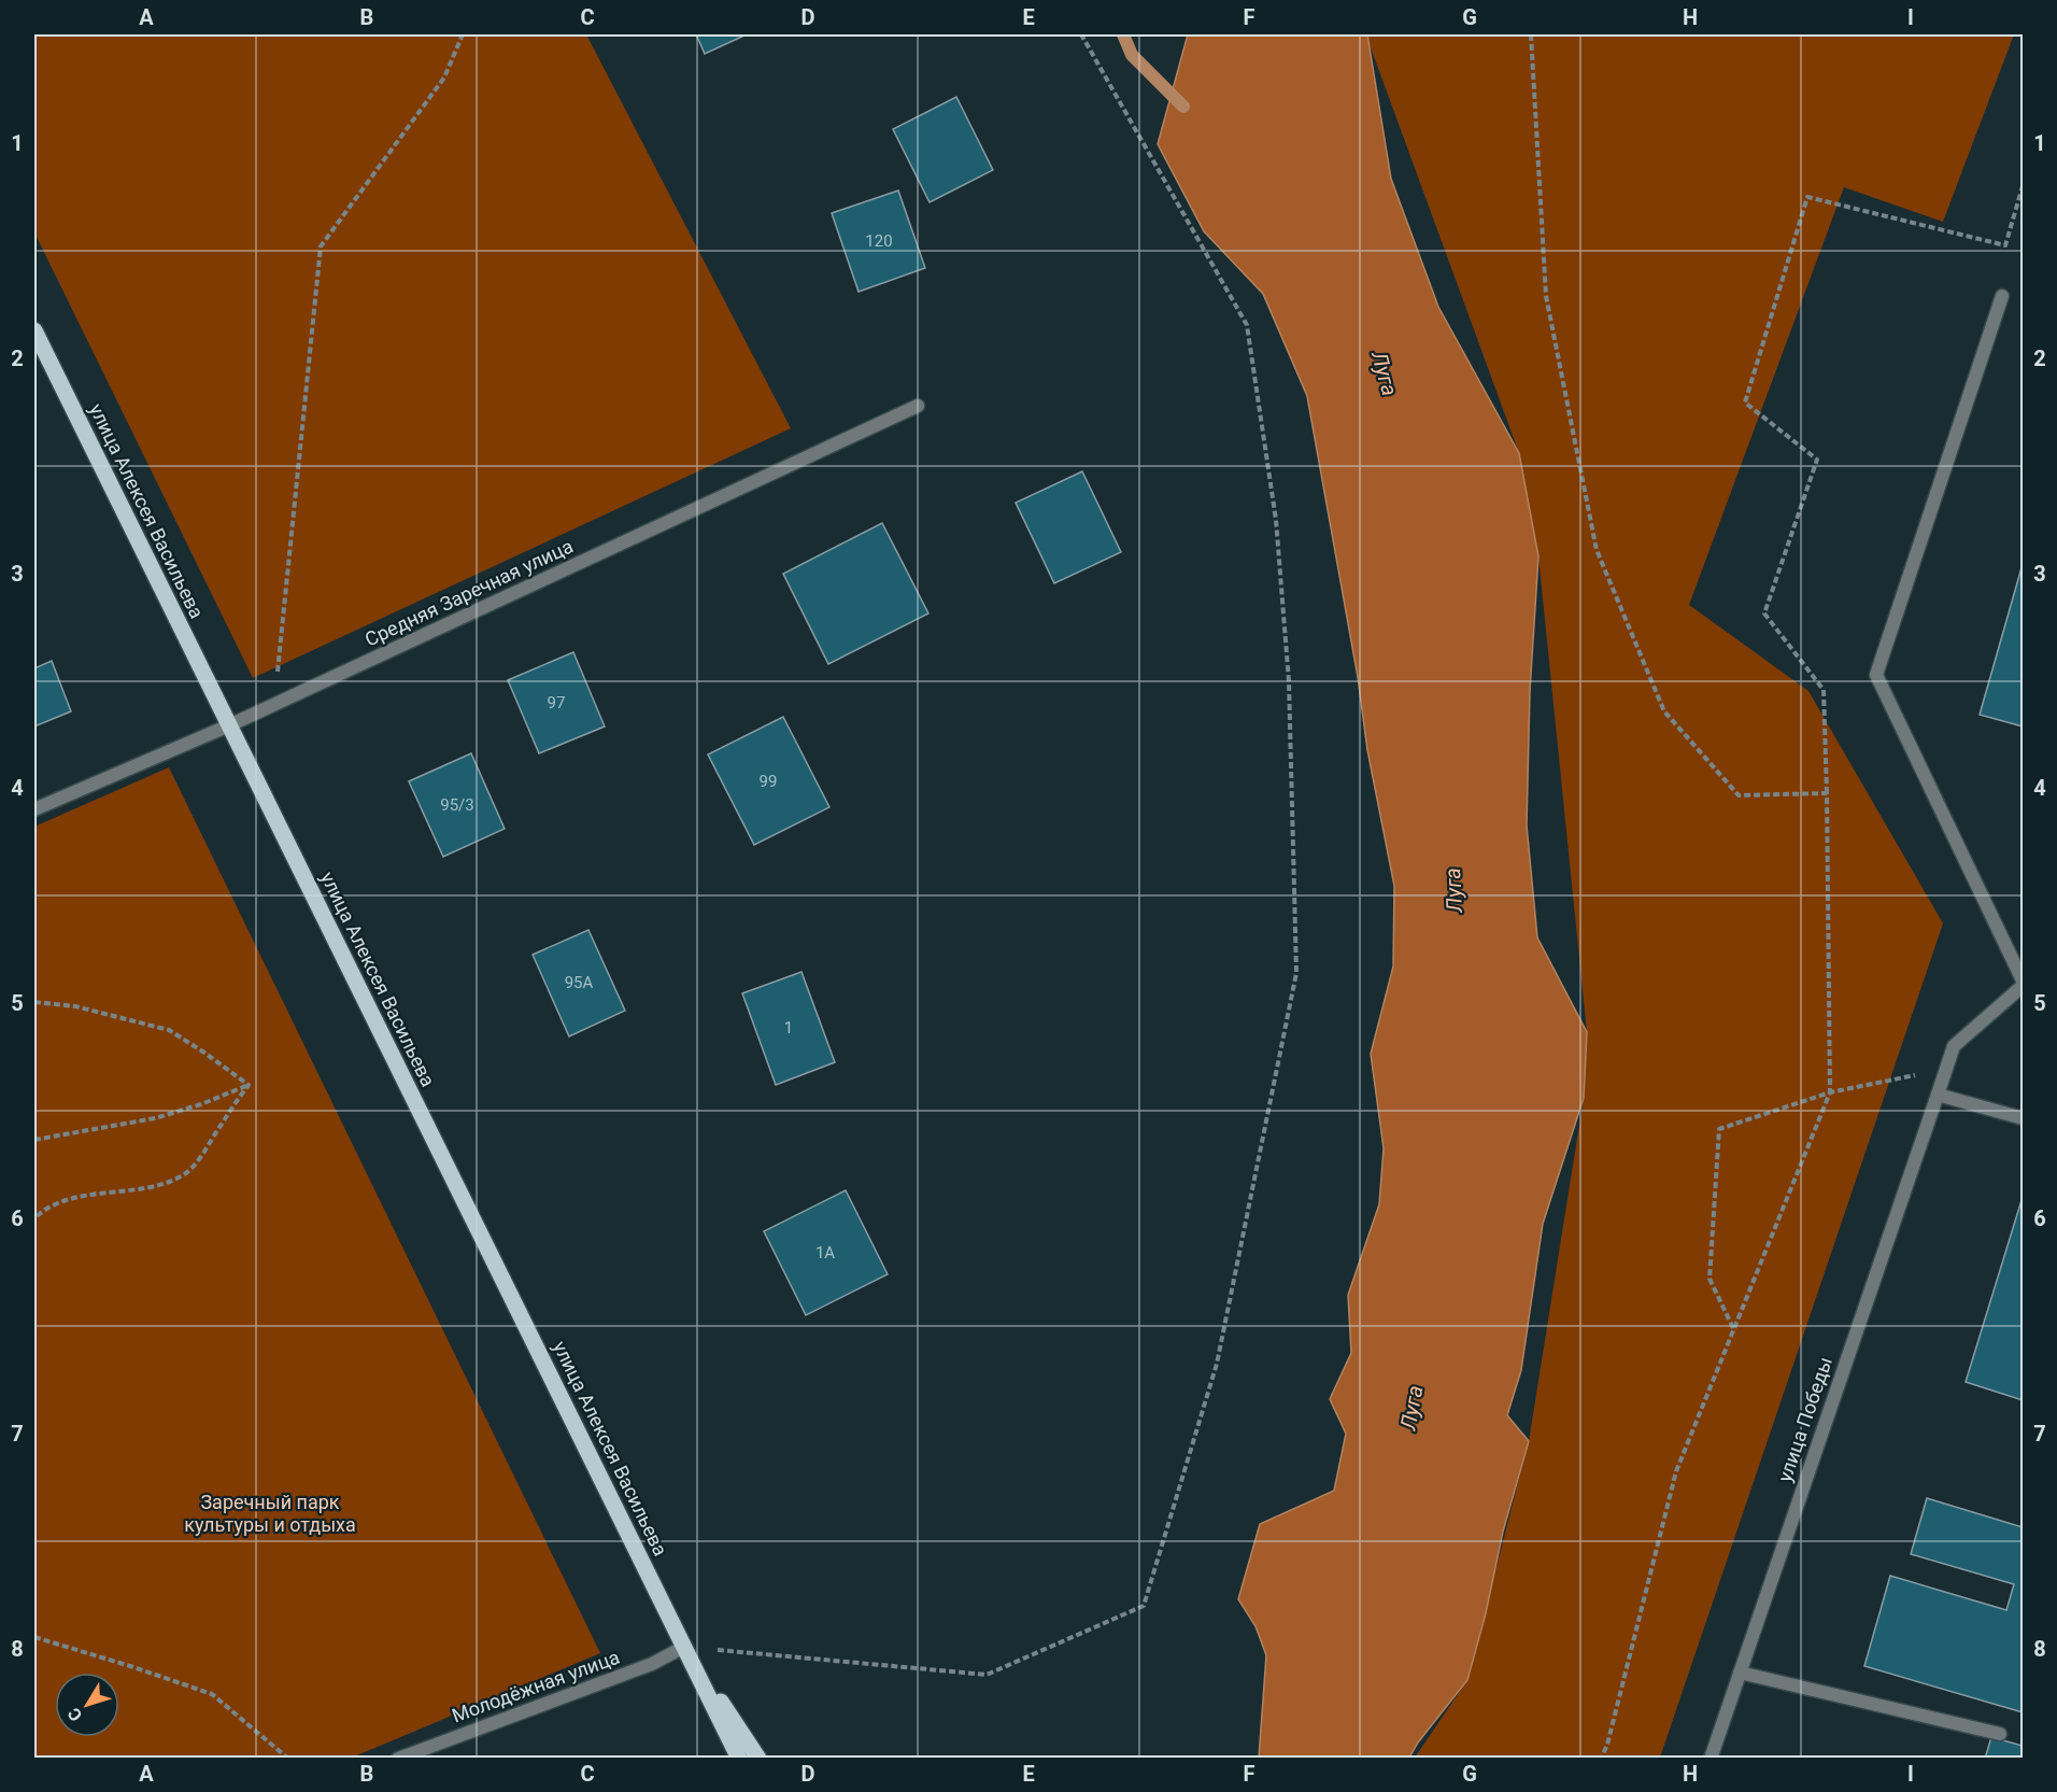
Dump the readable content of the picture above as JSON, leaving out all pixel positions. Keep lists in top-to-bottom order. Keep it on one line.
{"streets":{"main road":["улица Алексея Васильева"],"street":["Средняя Заречная улица","улица Победы","Молодёжная улица"]},"crossings":[["улица Алексея Васильева","Средняя Заречная улица"],["улица Алексея Васильева","Молодёжная улица"]],"water":["Луга"],"parks":["Заречный парк культуры и отдыха"],"house_numbers":["120","97","99","95/3","95А","1","1А"],"north":"bottom left","grid":{"columns":["A","B","C","D","E","F","G","H","I"],"rows":["1","2","3","4","5","6","7","8"]}}
